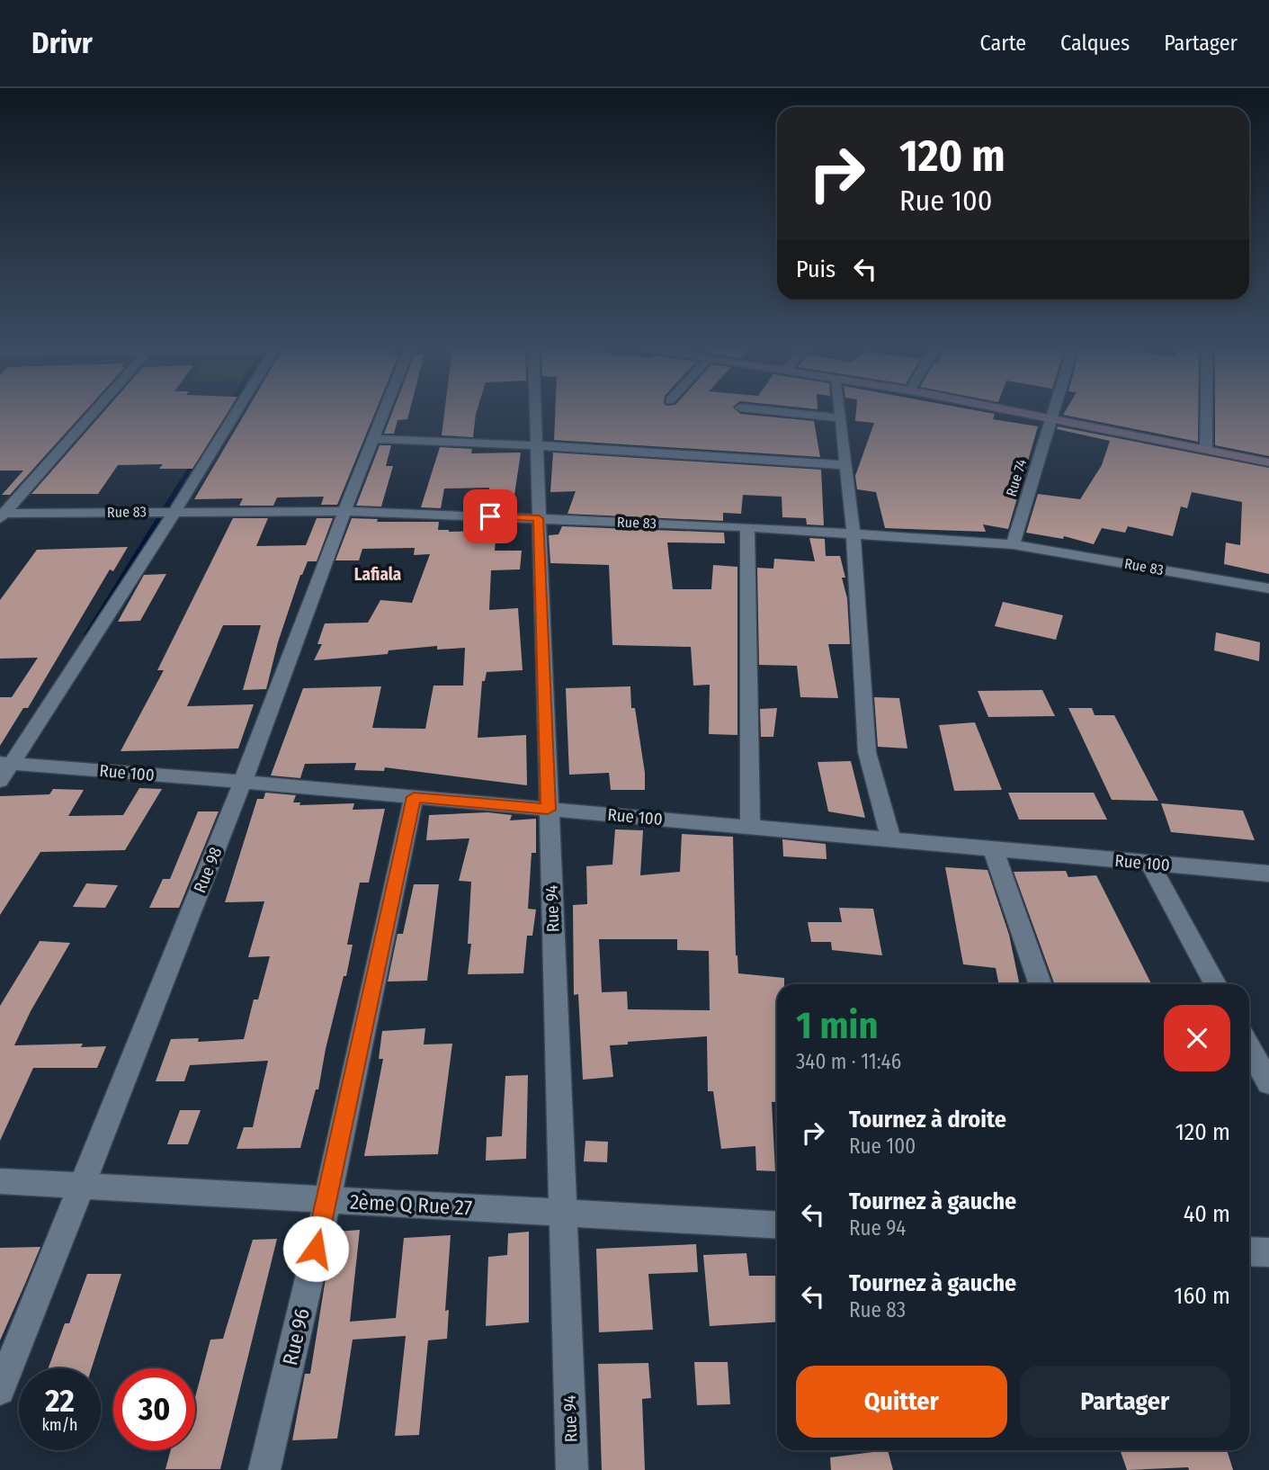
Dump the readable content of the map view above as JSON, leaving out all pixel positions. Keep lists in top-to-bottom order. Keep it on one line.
{"streets":{"street":["Rue 74","Rue 83","Rue 100","Rue 98","Rue 94","2ème Q Rue 27","Rue 96"]},"crossings":[["Rue 74","Rue 83"],["Rue 83","Rue 98"],["Rue 83","Rue 94"],["Rue 100","Rue 98"],["Rue 100","Rue 94"],["Rue 100","Rue 96"],["Rue 98","2ème Q Rue 27"],["Rue 94","2ème Q Rue 27"],["2ème Q Rue 27","Rue 96"]],"districts":["Lafiala"],"page":{"header":"Drivr","nav":["Carte","Calques","Partager"],"turn":["120 m","Rue 100"],"then":"Puis","heading":["1 min","340 m · 11:46"],"list":[{"name":"Tournez à droite","note":"Rue 100","value":"120 m"},{"name":"Tournez à gauche","note":"Rue 94","value":"40 m"},{"name":"Tournez à gauche","note":"Rue 83","value":"160 m"}],"buttons":["Quitter","Partager"],"speed":"22 km/h","limit":"30"}}
